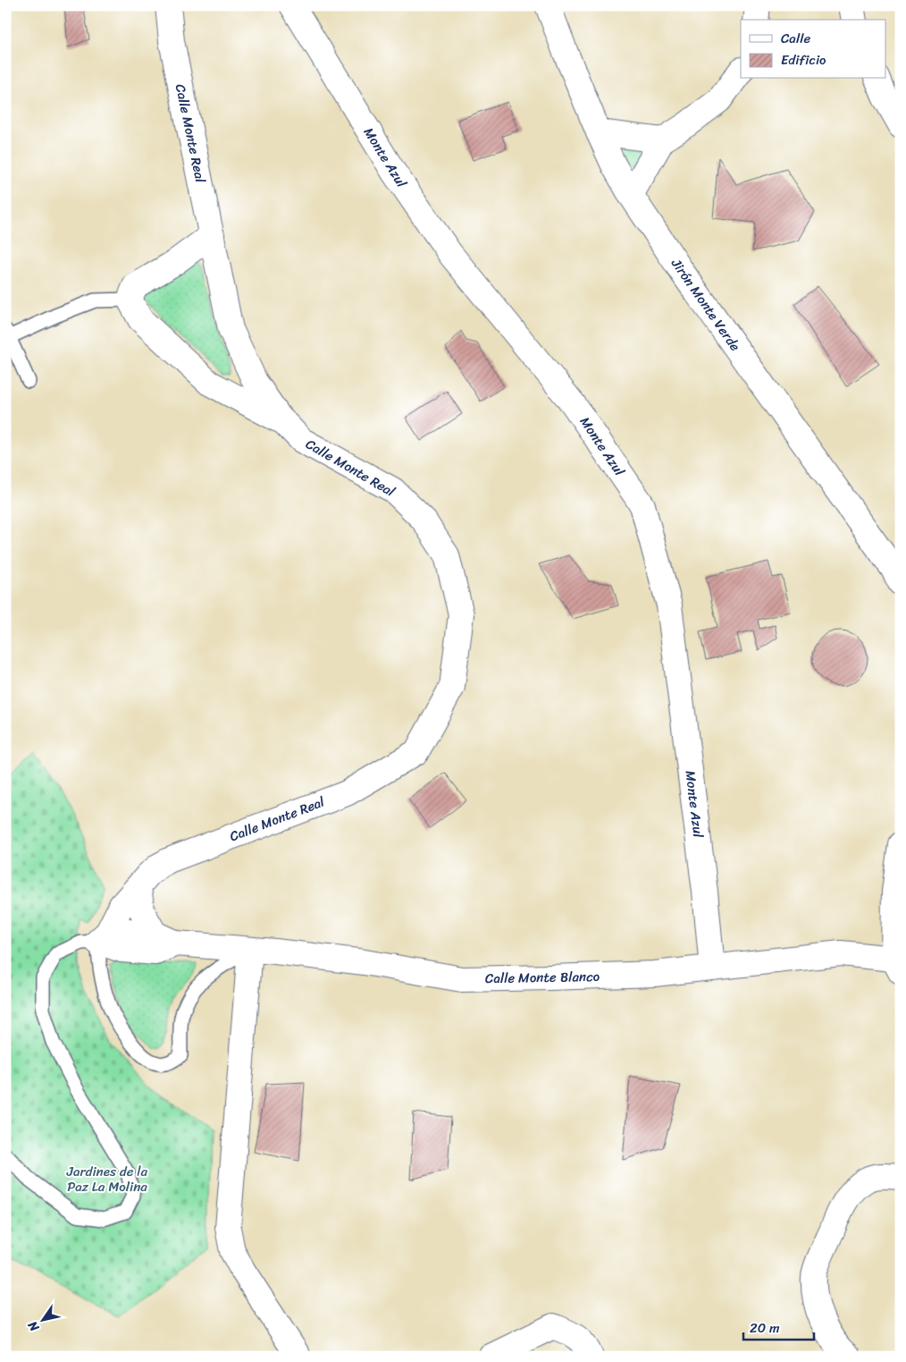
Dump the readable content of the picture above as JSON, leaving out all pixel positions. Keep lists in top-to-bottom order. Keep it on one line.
{"streets":{"street":["Calle Monte Real","Monte Azul","Jirón Monte Verde","Calle Monte Blanco"]},"crossings":[["Calle Monte Real","Calle Monte Blanco"],["Monte Azul","Calle Monte Blanco"]],"parks":["Jardines de la Paz La Molina"],"legend":["Calle","Edificio"],"scale_bar":"20 m","north":"bottom left"}
